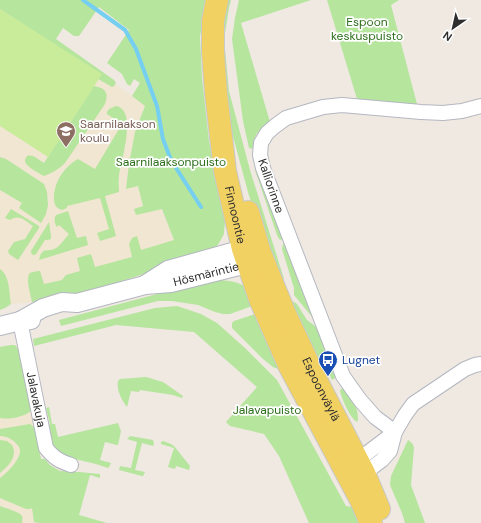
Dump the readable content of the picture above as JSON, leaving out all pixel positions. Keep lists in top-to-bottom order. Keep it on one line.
{"streets":{"main road":["Finnoontie","Espoonväylä"],"street":["Kalliorinne","Hösmärintie","Jalavakuja"]},"crossings":[["Finnoontie","Hösmärintie"],["Finnoontie","Espoonväylä"],["Hösmärintie","Espoonväylä"],["Hösmärintie","Jalavakuja"]],"parks":["Espoon keskuspuisto","Saarnilaaksonpuisto","Jalavapuisto"],"places":{"school or university":["Saarnilaakson koulu"],"bus stop":["Lugnet"]},"north":"bottom left"}
